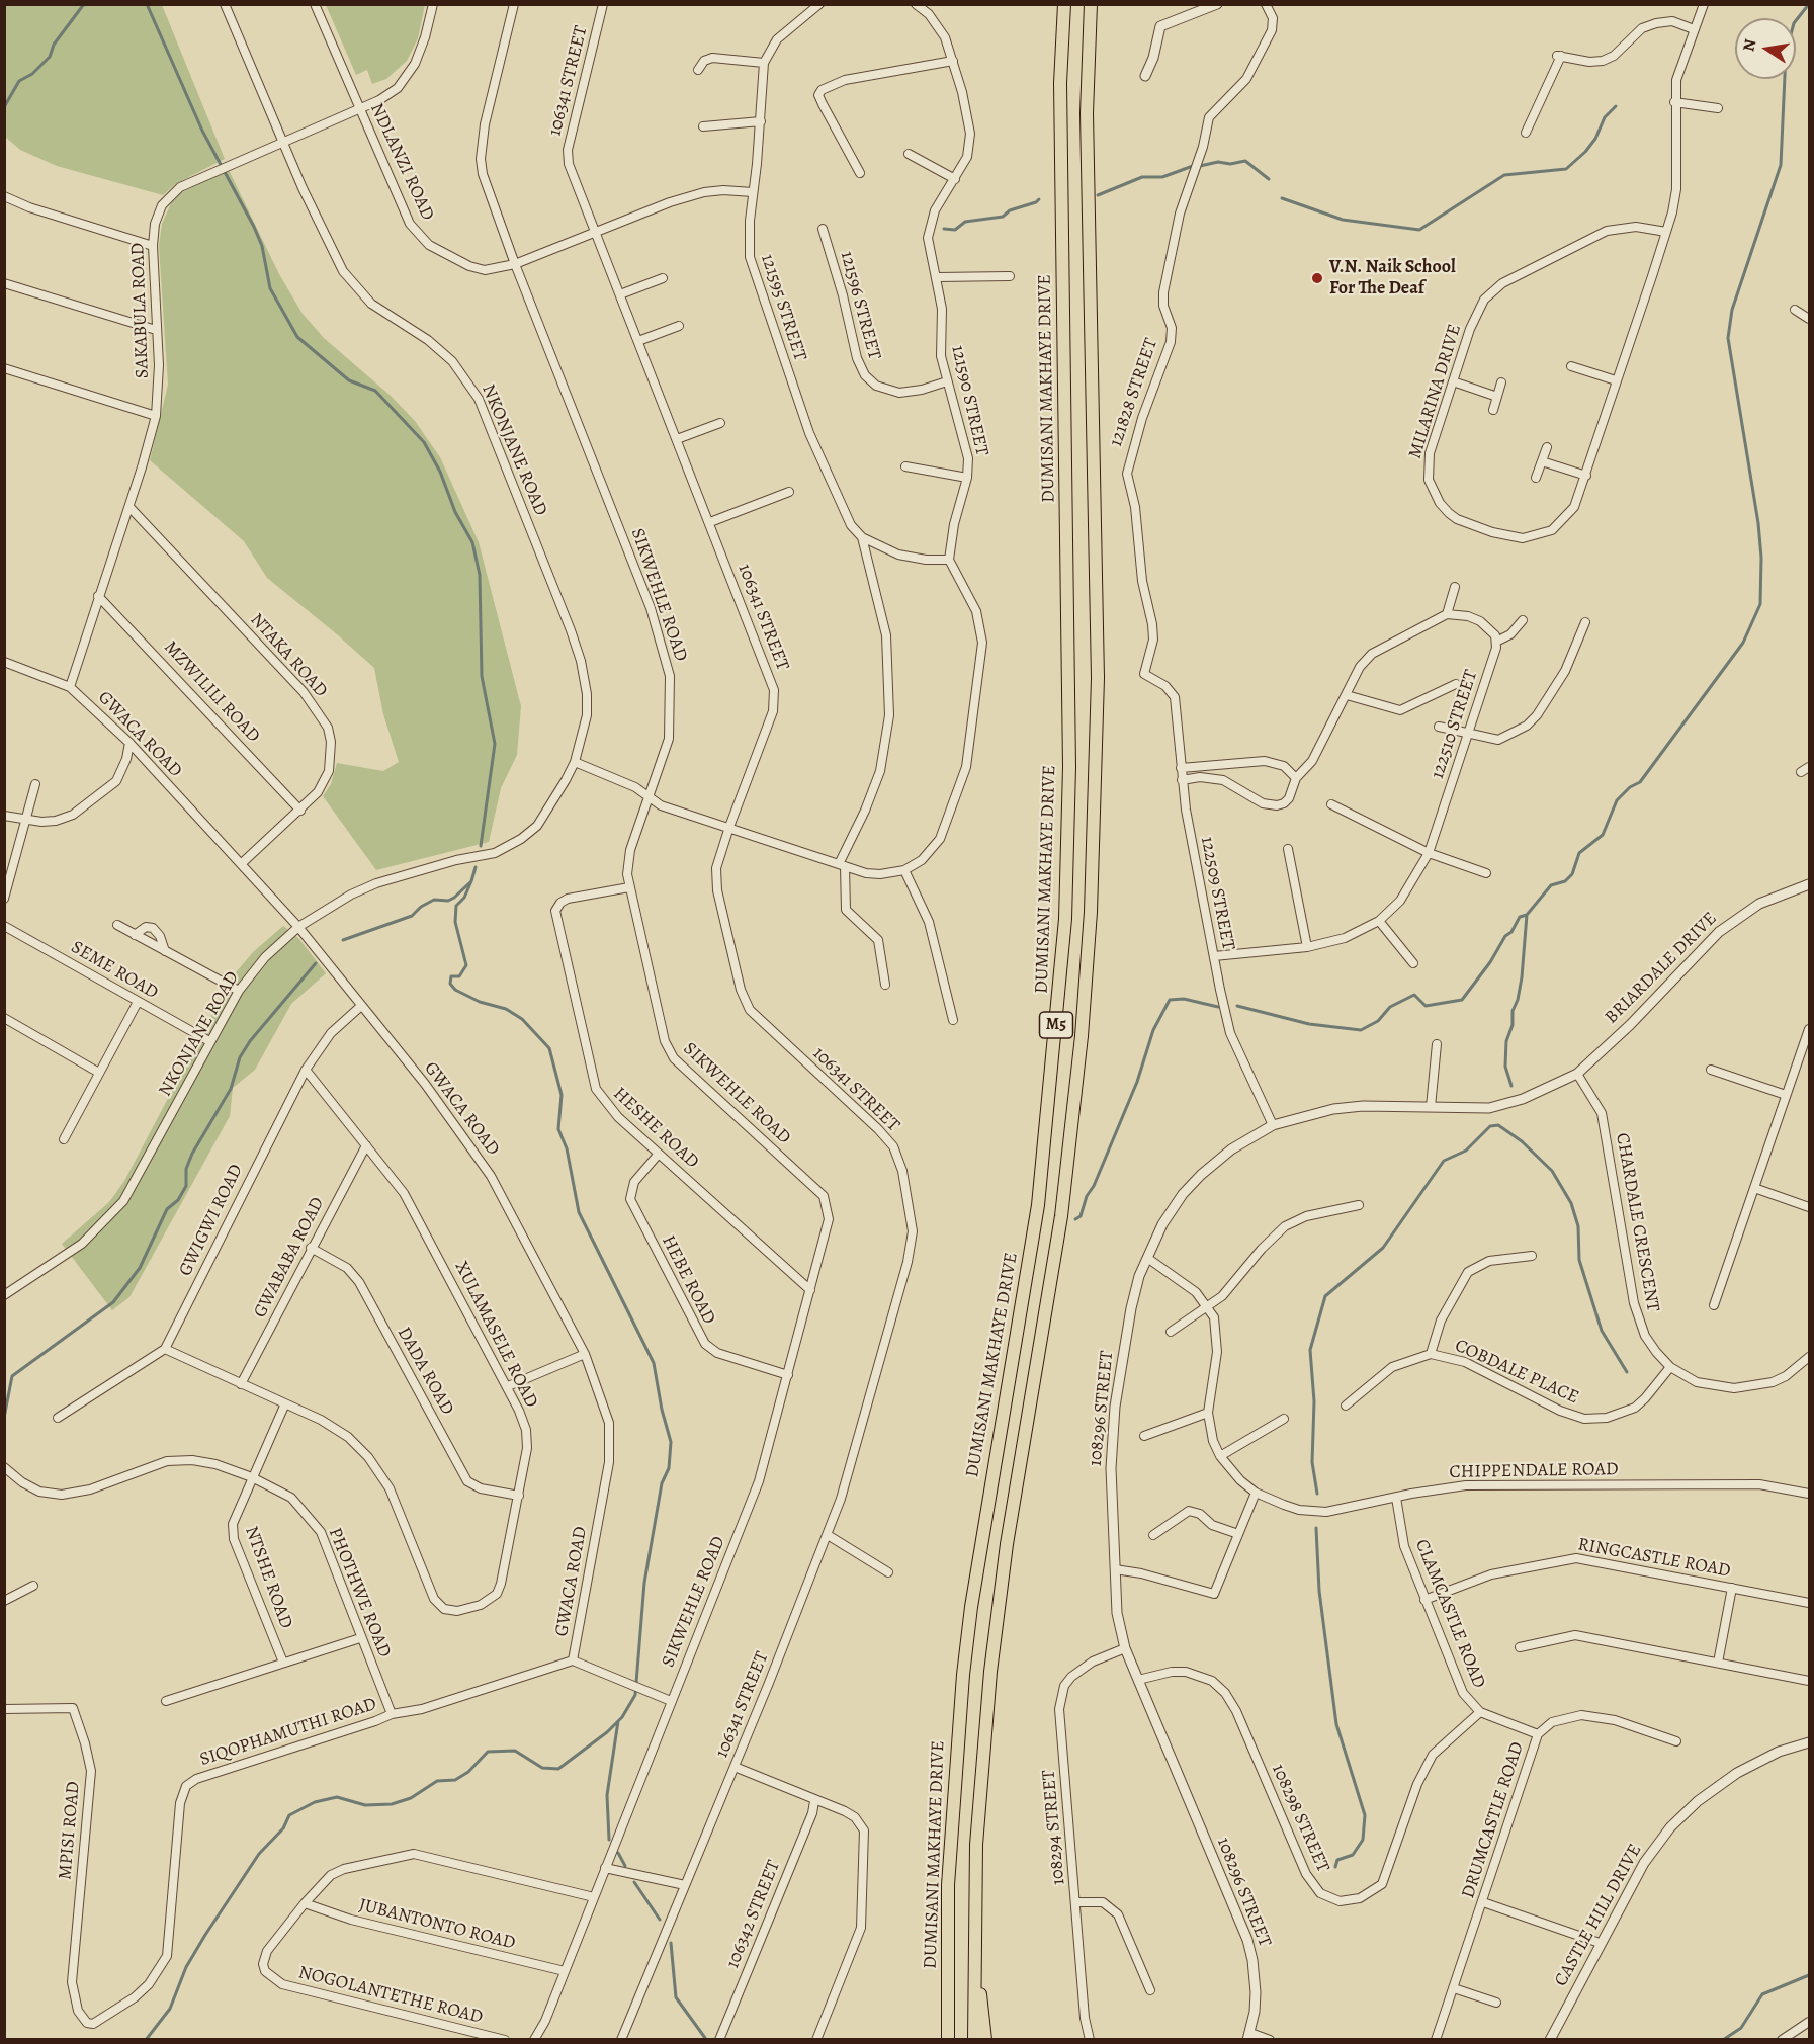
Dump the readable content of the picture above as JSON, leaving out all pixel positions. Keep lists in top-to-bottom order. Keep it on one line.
{"streets":{"main road":["DUMISANI MAKHAYE DRIVE","M5"],"street":["106341 STREET","NDLANZI ROAD","121596 STREET","121595 STREET","SAKABULA ROAD","MILARINA DRIVE","121828 STREET","121590 STREET","NKONJANE ROAD","SIKWEHLE ROAD","NTAKA ROAD","MZWILILI ROAD","122510 STREET","GWACA ROAD","122509 STREET","BRIARDALE DRIVE","SEME ROAD","HESHE ROAD","GWIGWI ROAD","CHARDALE CRESCENT","GWABABA ROAD","HEBE ROAD","XULAMASELE ROAD","DADA ROAD","COBDALE PLACE","108296 STREET","CHIPPENDALE ROAD","RINGCASTLE ROAD","NTSHE ROAD","PHOTHWE ROAD","CLAMCASTLE ROAD","SIQOPHAMUTHI ROAD","108298 STREET","DRUMCASTLE ROAD","108294 STREET","MPISI ROAD","106342 STREET","CASTLE HILL DRIVE","JUBANTONTO ROAD","NOGOLANTETHE ROAD"]},"crossings":[["NDLANZI ROAD","SAKABULA ROAD"],["NDLANZI ROAD","SIKWEHLE ROAD"],["121596 STREET","121590 STREET"],["121595 STREET","121590 STREET"],["SAKABULA ROAD","NKONJANE ROAD"],["SAKABULA ROAD","NTAKA ROAD"],["SAKABULA ROAD","MZWILILI ROAD"],["SAKABULA ROAD","GWACA ROAD"],["121828 STREET","122509 STREET"],["NKONJANE ROAD","GWACA ROAD"],["NKONJANE ROAD","SEME ROAD"],["SIKWEHLE ROAD","GWACA ROAD"],["SIKWEHLE ROAD","HESHE ROAD"],["SIKWEHLE ROAD","HEBE ROAD"],["SIKWEHLE ROAD","JUBANTONTO ROAD"],["SIKWEHLE ROAD","NOGOLANTETHE ROAD"],["NTAKA ROAD","MZWILILI ROAD"],["NTAKA ROAD","GWACA ROAD"],["122510 STREET","122509 STREET"],["GWACA ROAD","GWIGWI ROAD"],["122509 STREET","108296 STREET"],["BRIARDALE DRIVE","CHARDALE CRESCENT"],["BRIARDALE DRIVE","108296 STREET"],["HESHE ROAD","HEBE ROAD"],["GWIGWI ROAD","XULAMASELE ROAD"],["CHARDALE CRESCENT","COBDALE PLACE"],["CHARDALE CRESCENT","108296 STREET"],["GWABABA ROAD","XULAMASELE ROAD"],["GWABABA ROAD","DADA ROAD"],["XULAMASELE ROAD","DADA ROAD"],["XULAMASELE ROAD","NTSHE ROAD"],["108296 STREET","CHIPPENDALE ROAD"],["108296 STREET","108298 STREET"],["108296 STREET","108294 STREET"],["CHIPPENDALE ROAD","CLAMCASTLE ROAD"],["RINGCASTLE ROAD","CLAMCASTLE ROAD"],["NTSHE ROAD","PHOTHWE ROAD"],["PHOTHWE ROAD","SIQOPHAMUTHI ROAD"],["CLAMCASTLE ROAD","108298 STREET"],["CLAMCASTLE ROAD","DRUMCASTLE ROAD"],["SIQOPHAMUTHI ROAD","MPISI ROAD"],["JUBANTONTO ROAD","NOGOLANTETHE ROAD"]],"places":["V.N. Naik School For The Deaf"],"north":"left"}
